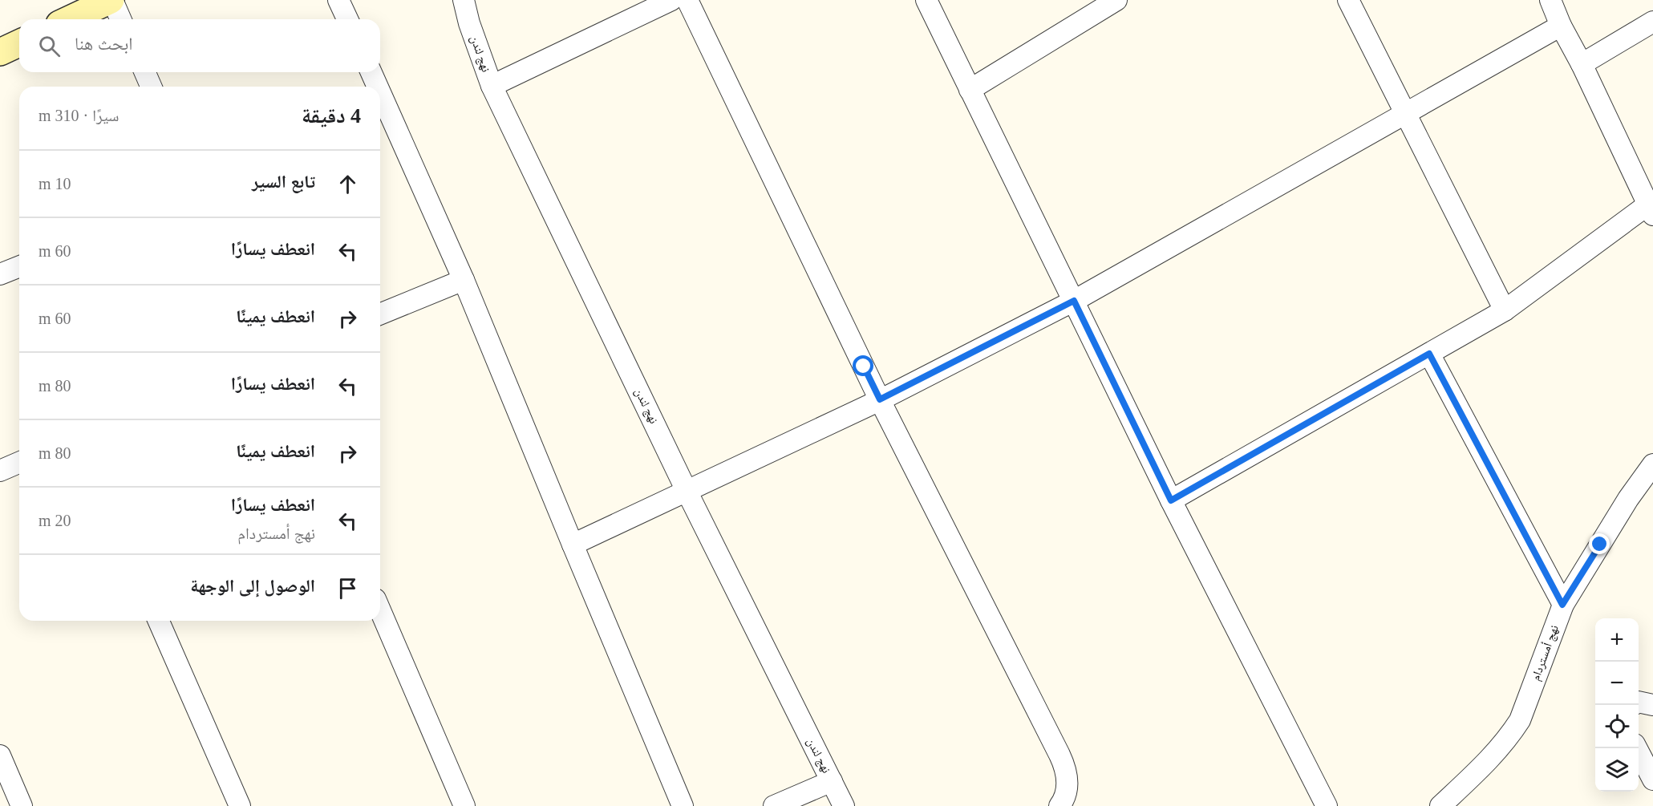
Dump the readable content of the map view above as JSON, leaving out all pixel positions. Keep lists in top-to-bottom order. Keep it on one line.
{"streets":{"street":["نهج لندن","نهج أمستردام"]},"page":{"search":"ابحث هنا","heading":["4 دقيقة","سيرًا · 310 m"],"list":[["تابع السير","10 m"],["انعطف يسارًا","60 m"],["انعطف يمينًا","60 m"],["انعطف يسارًا","80 m"],["انعطف يمينًا","80 m"],["انعطف يسارًا","نهج أمستردام","20 m"],"الوصول إلى الوجهة"],"map_buttons":["+","−"]}}
